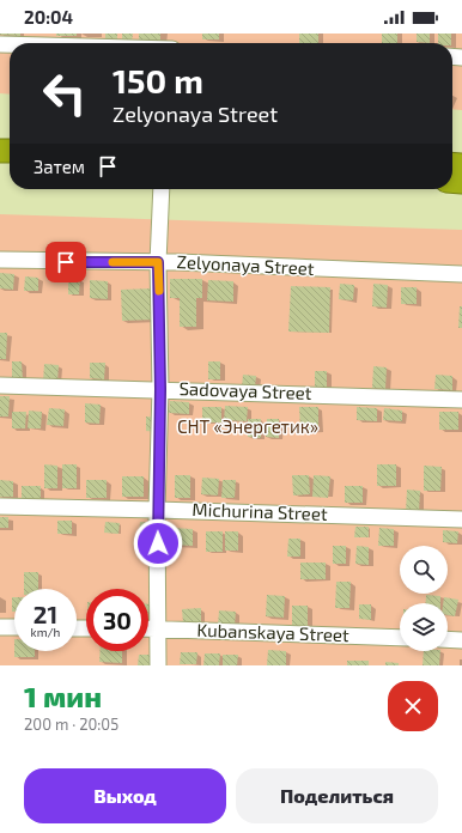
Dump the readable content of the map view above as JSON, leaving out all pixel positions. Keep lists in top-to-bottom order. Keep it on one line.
{"streets":{"street":["Zelyonaya Street","Sadovaya Street","Michurina Street","Kubanskaya Street"]},"parks":["СНТ «Энергетик»"],"page":{"status":"20:04","turn":["150 m","Zelyonaya Street"],"then":"Затем","speed":"21 km/h","limit":"30","heading":["1 мин","200 m · 20:05"],"buttons":["Выход","Поделиться"]}}
